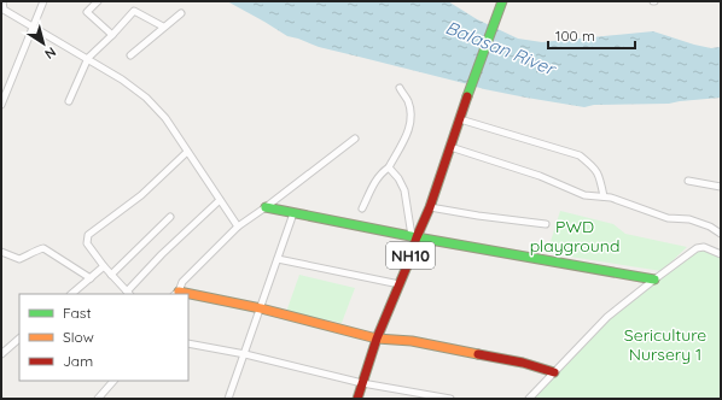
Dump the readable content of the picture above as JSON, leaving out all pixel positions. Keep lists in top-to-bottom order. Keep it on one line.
{"streets":{"main road":["NH10"]},"water":["Balasan River"],"parks":["PWD playground","Sericulture Nursery 1"],"legend":["Fast","Slow","Jam"],"scale_bar":"100 m","north":"bottom right"}
